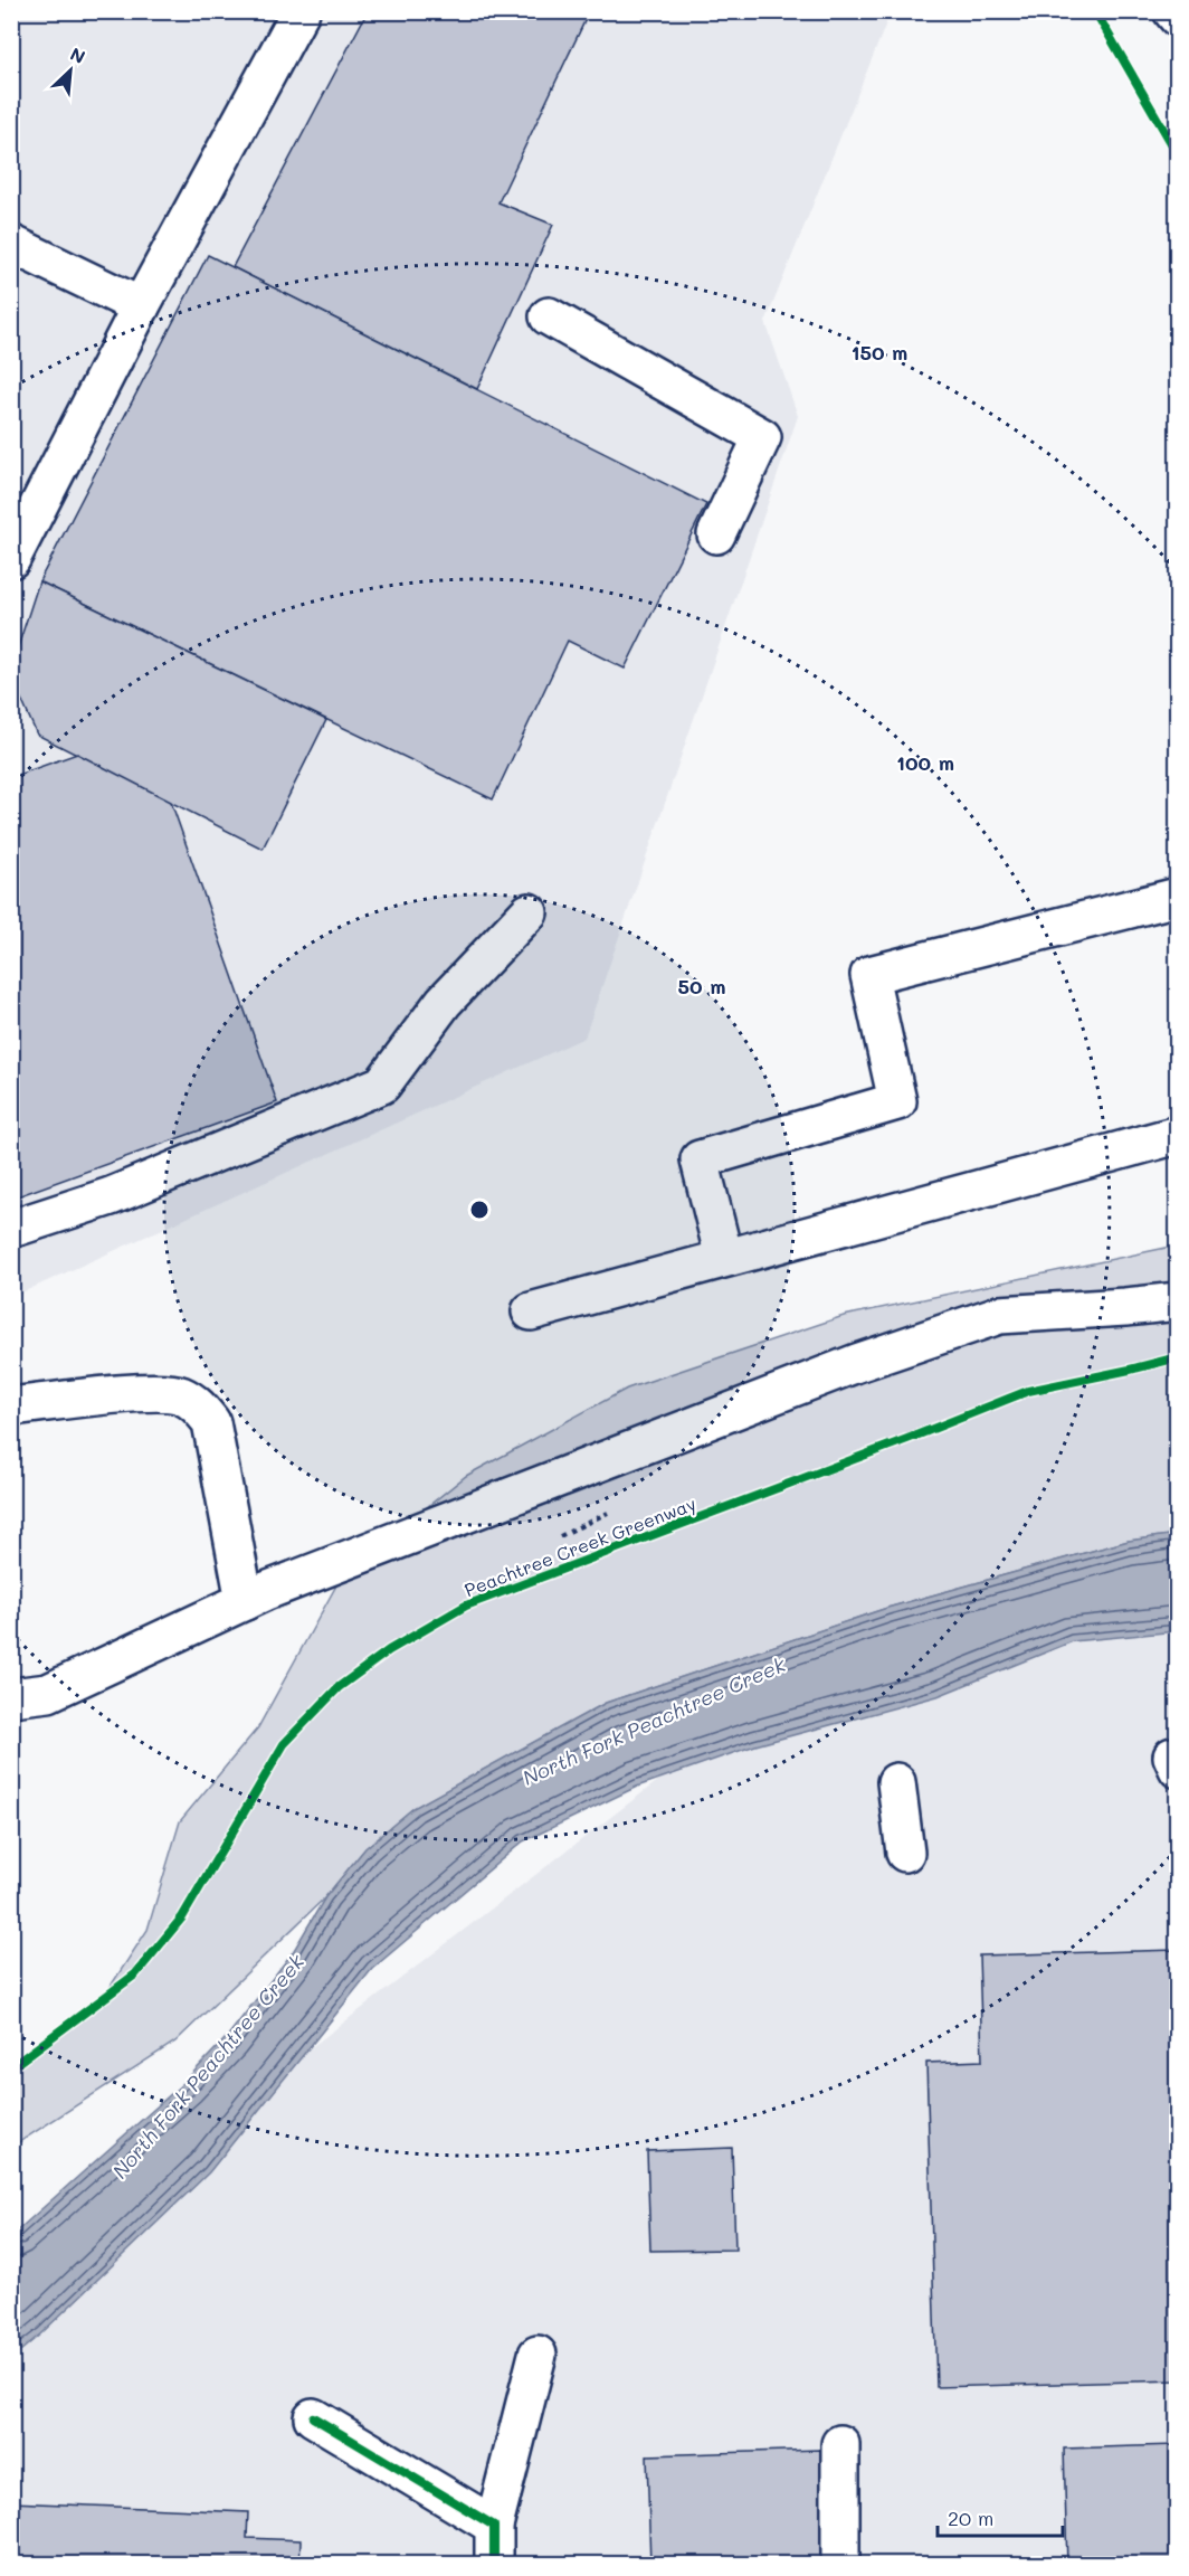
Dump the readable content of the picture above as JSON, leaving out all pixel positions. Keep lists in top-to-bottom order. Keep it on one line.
{"streets":{"cycle path":["Peachtree Creek Greenway"]},"water":["North Fork Peachtree Creek"],"scale_bar":"20 m","north":"top right","rings":["150 m","100 m","50 m"]}
